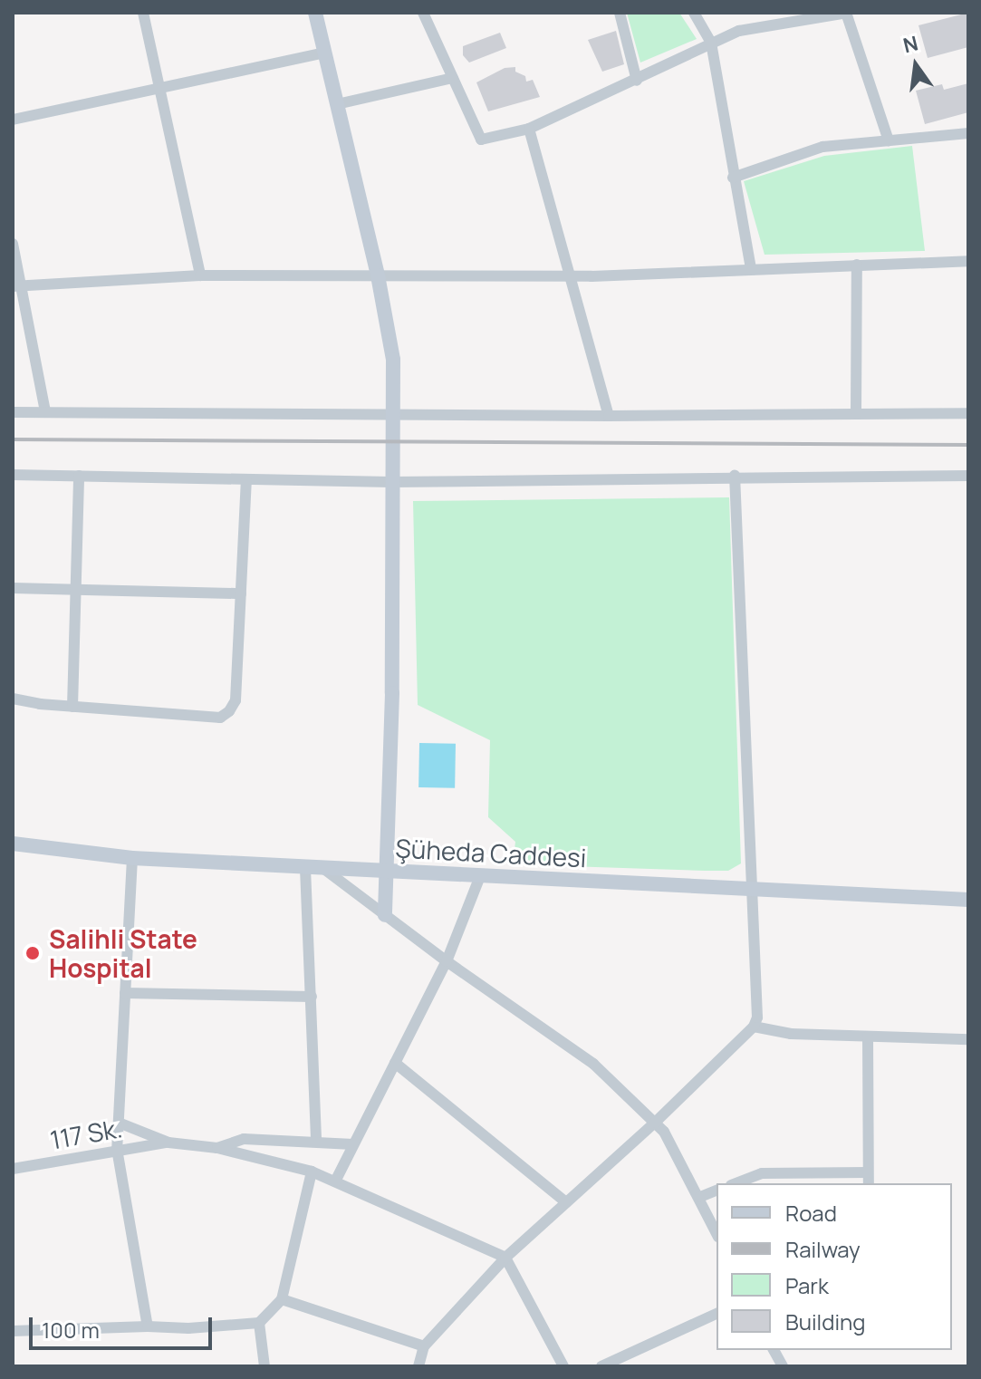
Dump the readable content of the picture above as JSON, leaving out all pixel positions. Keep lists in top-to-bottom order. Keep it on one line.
{"streets":{"main road":["Şüheda Caddesi"],"street":["117 Sk."]},"places":["Salihli State Hospital"],"legend":["Road","Railway","Park","Building"],"scale_bar":"100 m","north":"top"}
